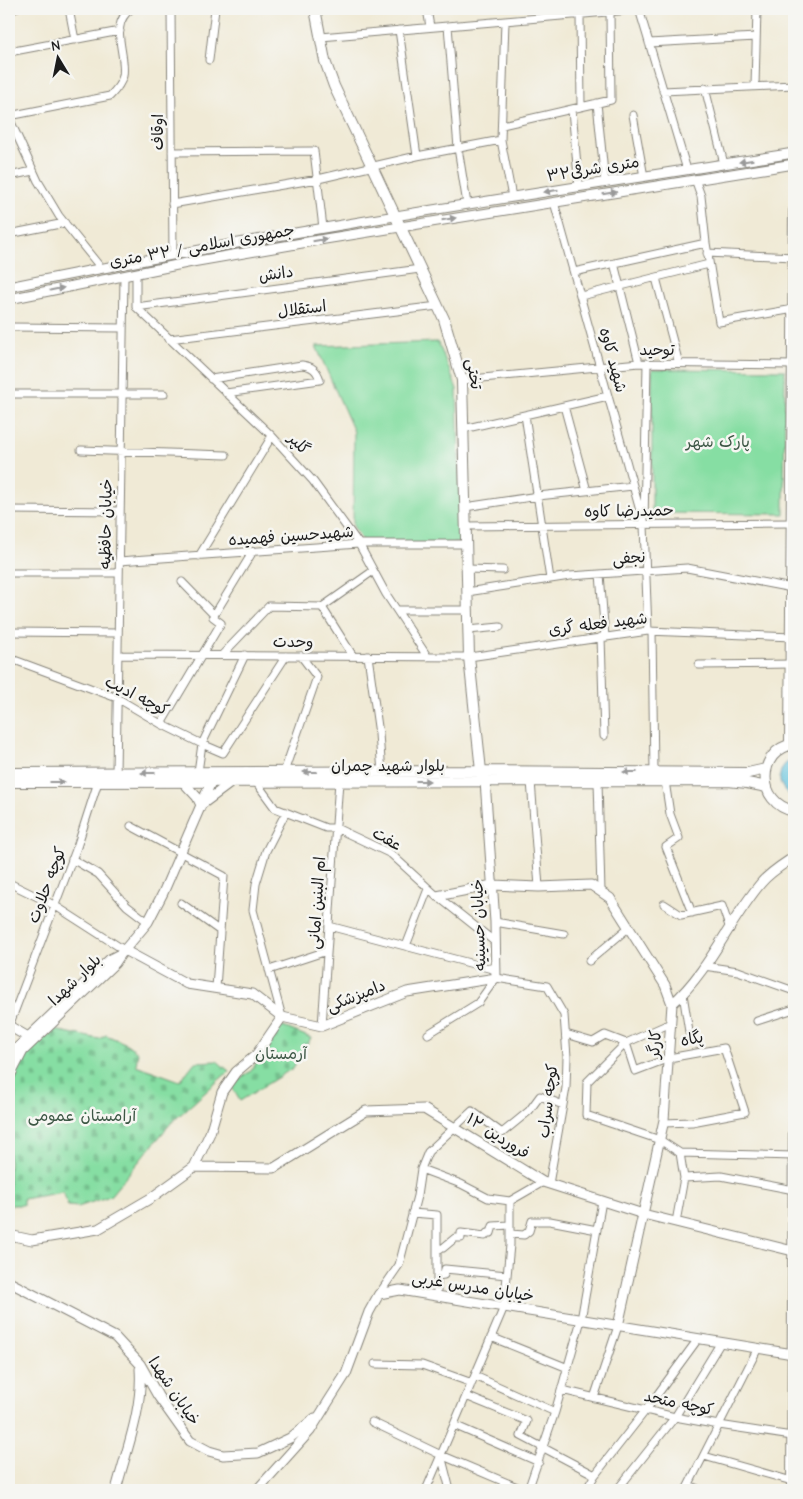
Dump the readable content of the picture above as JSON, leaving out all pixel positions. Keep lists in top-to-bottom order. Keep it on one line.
{"streets":{"main road":["تختی","بلوار شهید چمران"],"street":["اوقاف","متری شرقی۳۲","جمهوری اسلامی / ۳۲ متری","دانش","استقلال","توحید","شهید کاوه","گلپر","حمیدرضا کاوه","خیابان حافظیه","شهیدحسین فهمیده","نجفی","شهید فعله گری","وحدت","کوچه ادیب","عفت","کوچه حلاوت","ام البنین امانی","خیابان حسینیه","بلوار شهدا","دامپزشکی","پگاه","کارگر","کوچه سراب","۱۲ فروردین","خیابان مدرس غربی","خیابان شهدا","کوچه متحد"]},"crossings":[["اوقاف","جمهوری اسلامی / ۳۲ متری"],["متری شرقی۳۲","جمهوری اسلامی / ۳۲ متری"],["متری شرقی۳۲","شهید کاوه"],["متری شرقی۳۲","تختی"],["جمهوری اسلامی / ۳۲ متری","تختی"],["جمهوری اسلامی / ۳۲ متری","خیابان حافظیه"],["دانش","تختی"],["دانش","گلپر"],["استقلال","تختی"],["استقلال","گلپر"],["توحید","شهید کاوه"],["توحید","تختی"],["شهید کاوه","حمیدرضا کاوه"],["تختی","حمیدرضا کاوه"],["تختی","شهیدحسین فهمیده"],["تختی","نجفی"],["تختی","شهید فعله گری"],["تختی","وحدت"],["تختی","بلوار شهید چمران"],["گلپر","شهیدحسین فهمیده"],["گلپر","وحدت"],["خیابان حافظیه","شهیدحسین فهمیده"],["خیابان حافظیه","وحدت"],["خیابان حافظیه","کوچه ادیب"],["خیابان حافظیه","بلوار شهید چمران"],["شهید فعله گری","وحدت"],["وحدت","کوچه ادیب"],["بلوار شهید چمران","عفت"],["بلوار شهید چمران","کوچه حلاوت"],["بلوار شهید چمران","ام البنین امانی"],["بلوار شهید چمران","خیابان حسینیه"],["عفت","ام البنین امانی"],["عفت","خیابان حسینیه"],["عفت","کارگر"],["ام البنین امانی","دامپزشکی"],["خیابان حسینیه","دامپزشکی"],["خیابان حسینیه","کارگر"],["خیابان حسینیه","کوچه سراب"],["بلوار شهدا","دامپزشکی"],["دامپزشکی","کوچه سراب"],["پگاه","کارگر"],["کارگر","۱۲ فروردین"],["کارگر","خیابان مدرس غربی"],["کوچه سراب","۱۲ فروردین"]],"parks":["پارک شهر","آرمستان","آرامستان عمومی"],"north":"top"}
